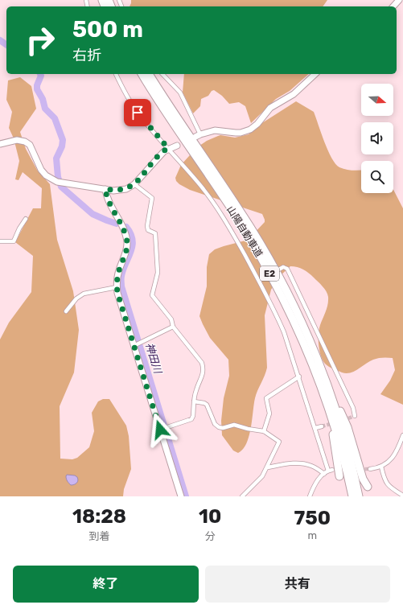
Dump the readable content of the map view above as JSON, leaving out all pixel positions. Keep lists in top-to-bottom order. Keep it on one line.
{"streets":{"highway":["山陽自動車道","E2"]},"water":["神田川"],"north":"right","page":{"turn":["500 m","右折"],"eta":["18:28","到着","10","分","750","m"],"buttons":["終了","共有"]}}
